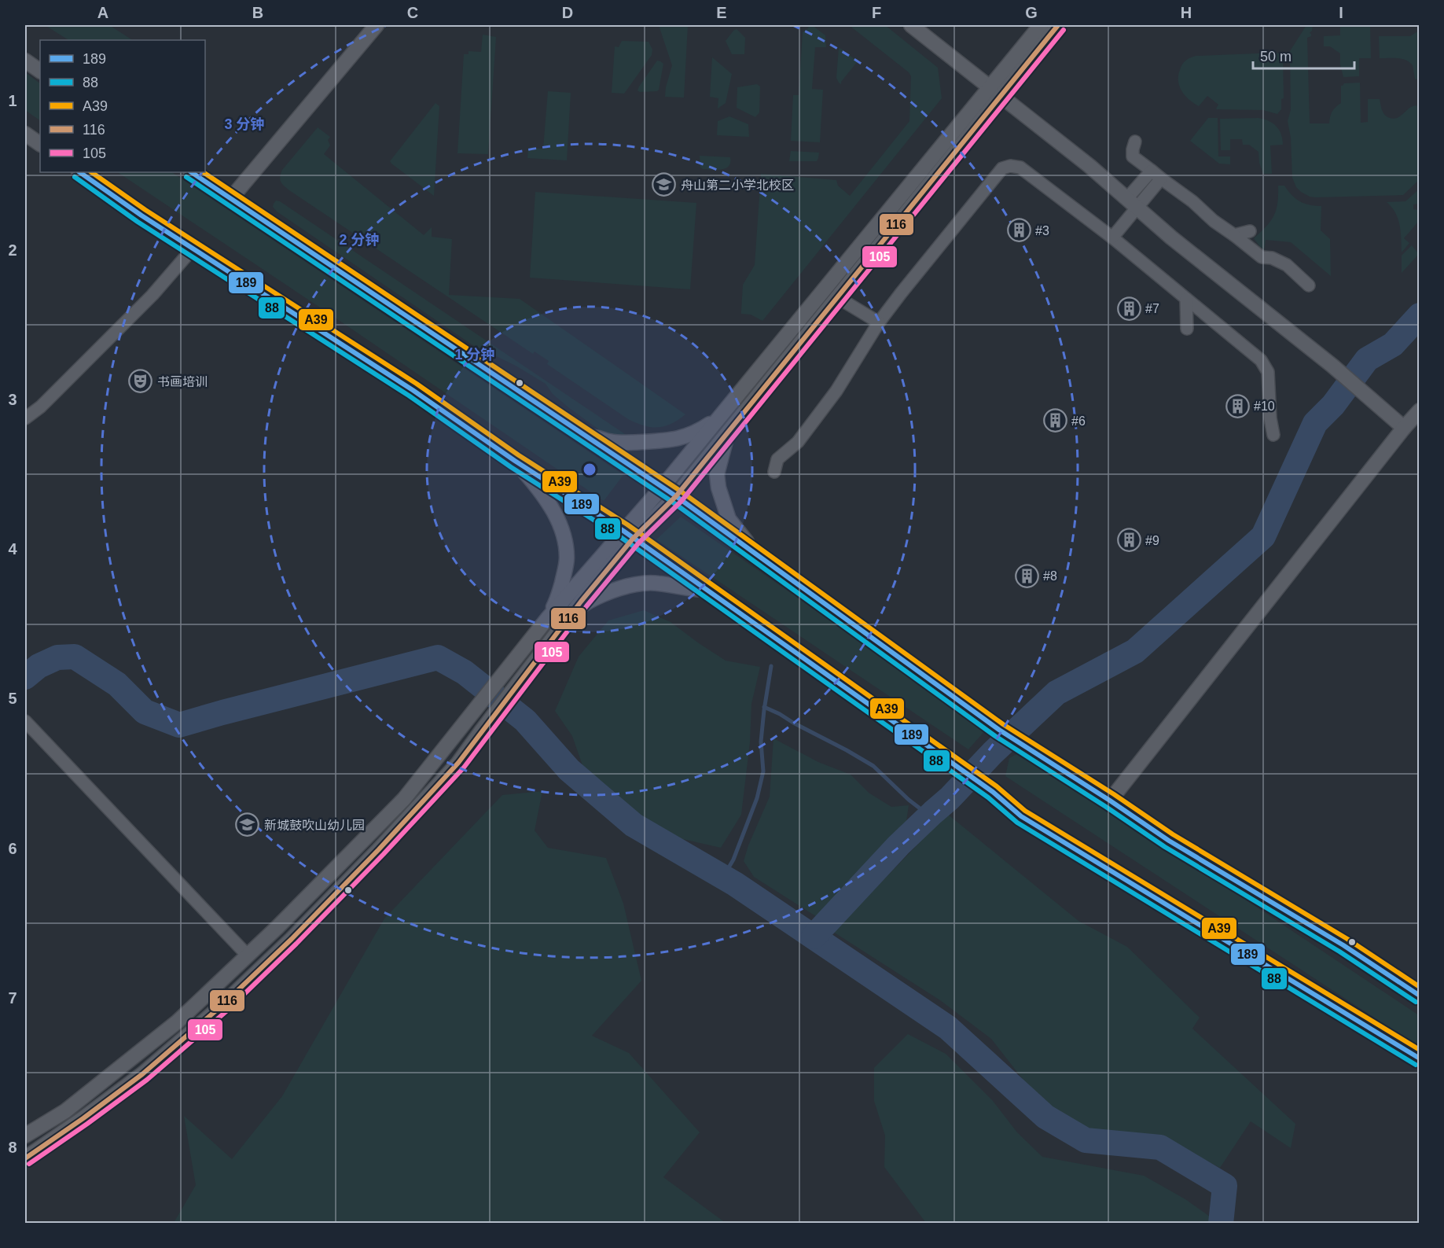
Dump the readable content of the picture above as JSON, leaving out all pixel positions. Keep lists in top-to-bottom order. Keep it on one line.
{"places":{"school or university":["舟山第二小学北校区","新城鼓吹山幼儿园"],"building":["#3","#7","#10","#6","#9","#8"],"theatre":["书画培训"]},"lines":["transit line 116","transit line 105","transit line 189","transit line A39","transit line 88"],"legend":["189","88","A39","116","105"],"scale_bar":"50 m","grid":{"columns":["A","B","C","D","E","F","G","H","I"],"rows":["1","2","3","4","5","6","7","8"]},"rings":["3 分钟","2 分钟","1 分钟"]}
